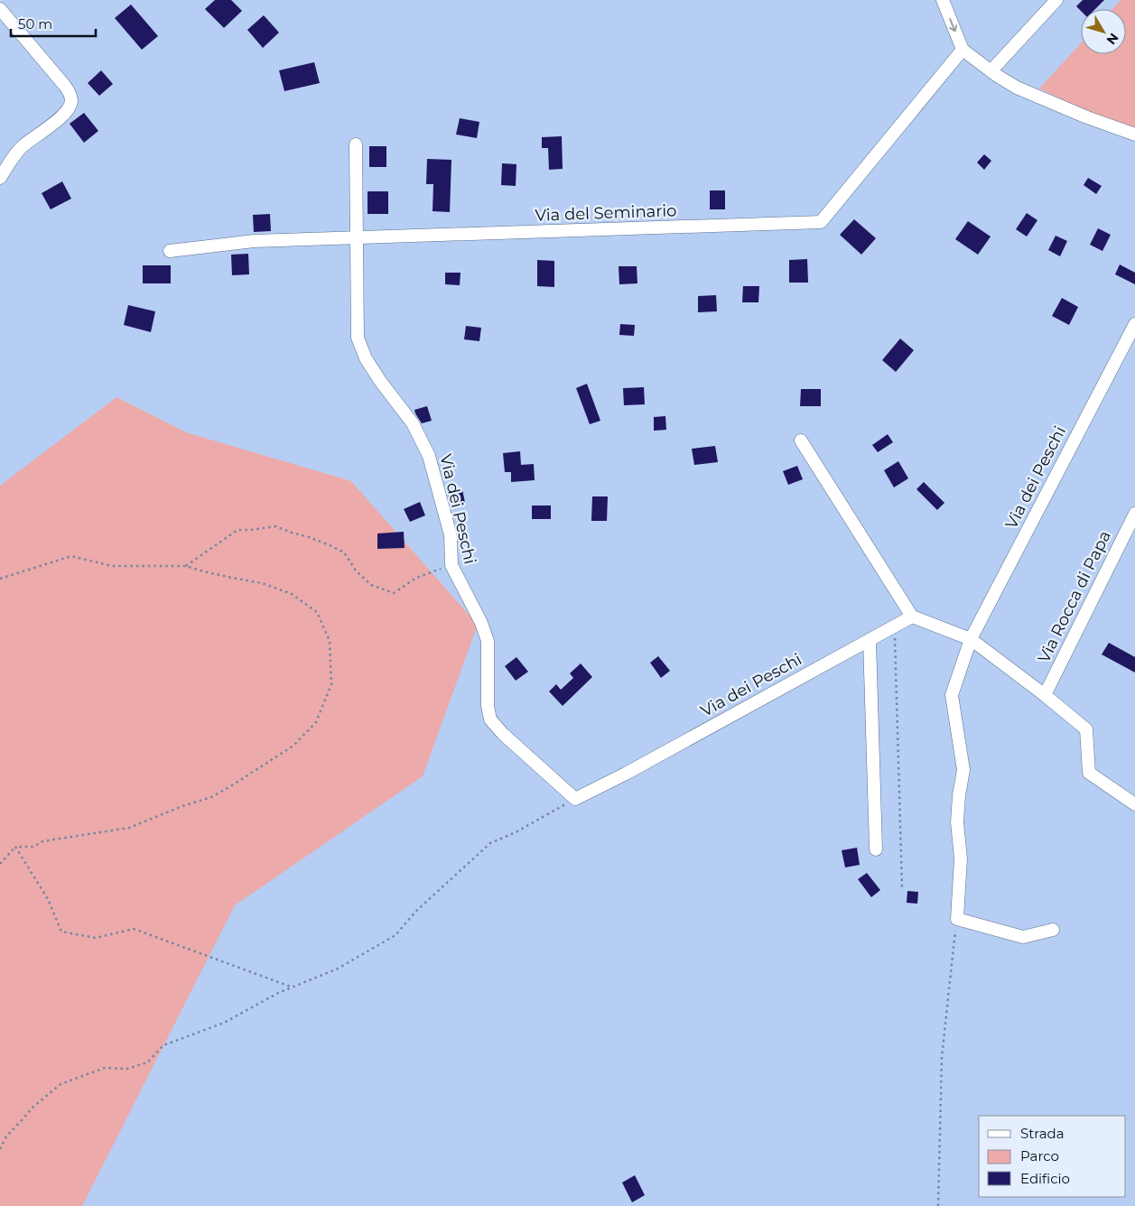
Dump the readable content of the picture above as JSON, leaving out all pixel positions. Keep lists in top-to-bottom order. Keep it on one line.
{"streets":{"street":["Via del Seminario","Via dei Peschi","Via Rocca di Papa"]},"crossings":[["Via del Seminario","Via dei Peschi"]],"legend":["Strada","Parco","Edificio"],"scale_bar":"50 m","north":"bottom right"}
